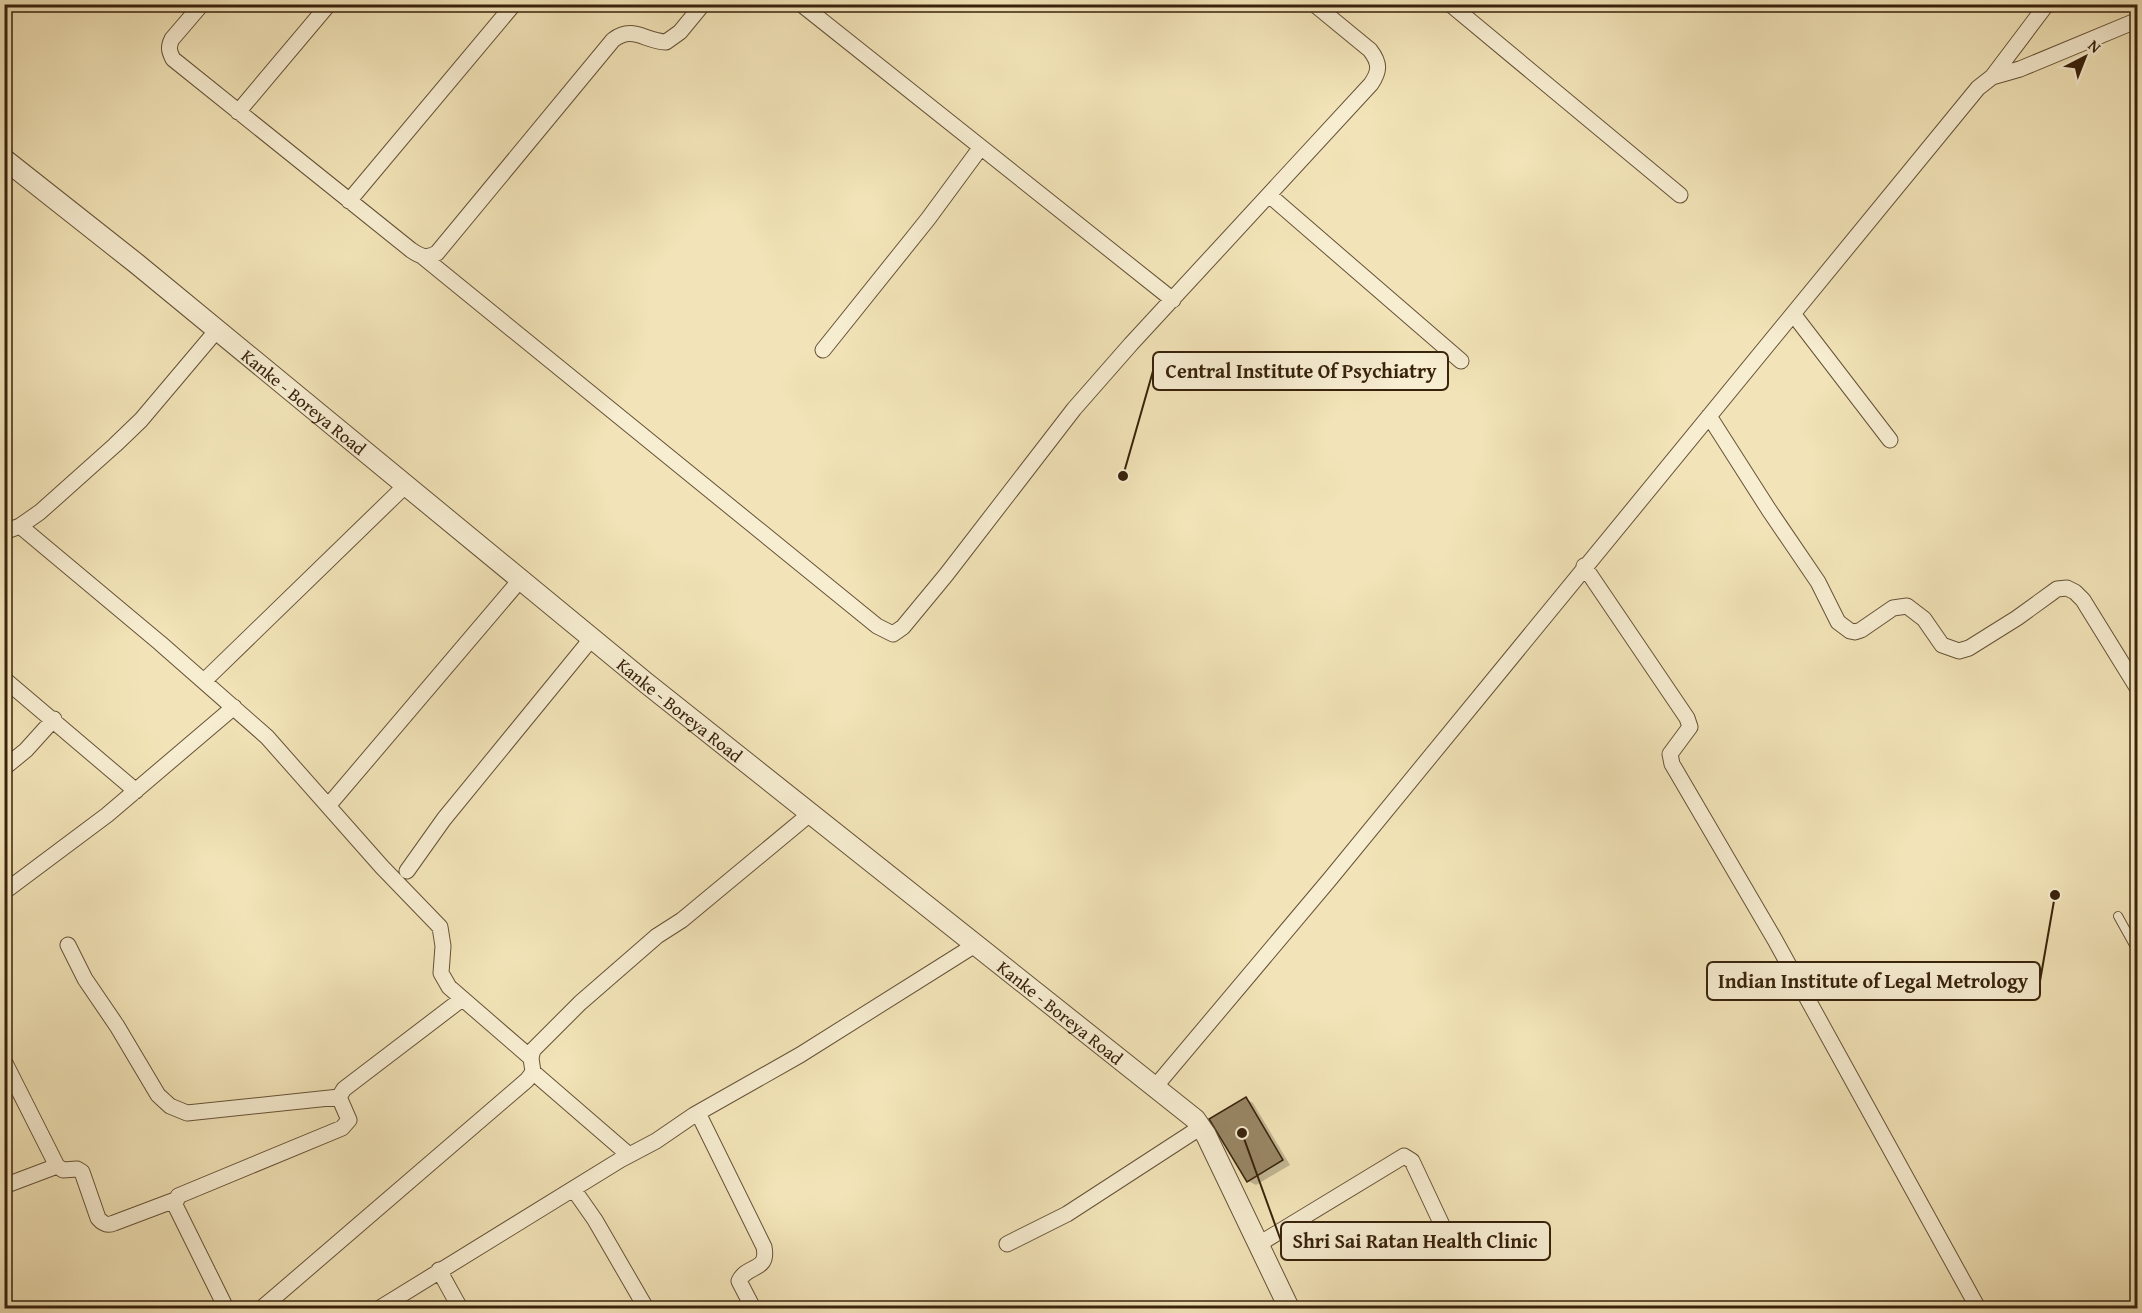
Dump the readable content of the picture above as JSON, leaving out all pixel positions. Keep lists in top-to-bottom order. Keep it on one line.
{"streets":{"street":["Kanke - Boreya Road"]},"places":["Central Institute Of Psychiatry","Indian Institute of Legal Metrology","Shri Sai Ratan Health Clinic"],"north":"top right"}
